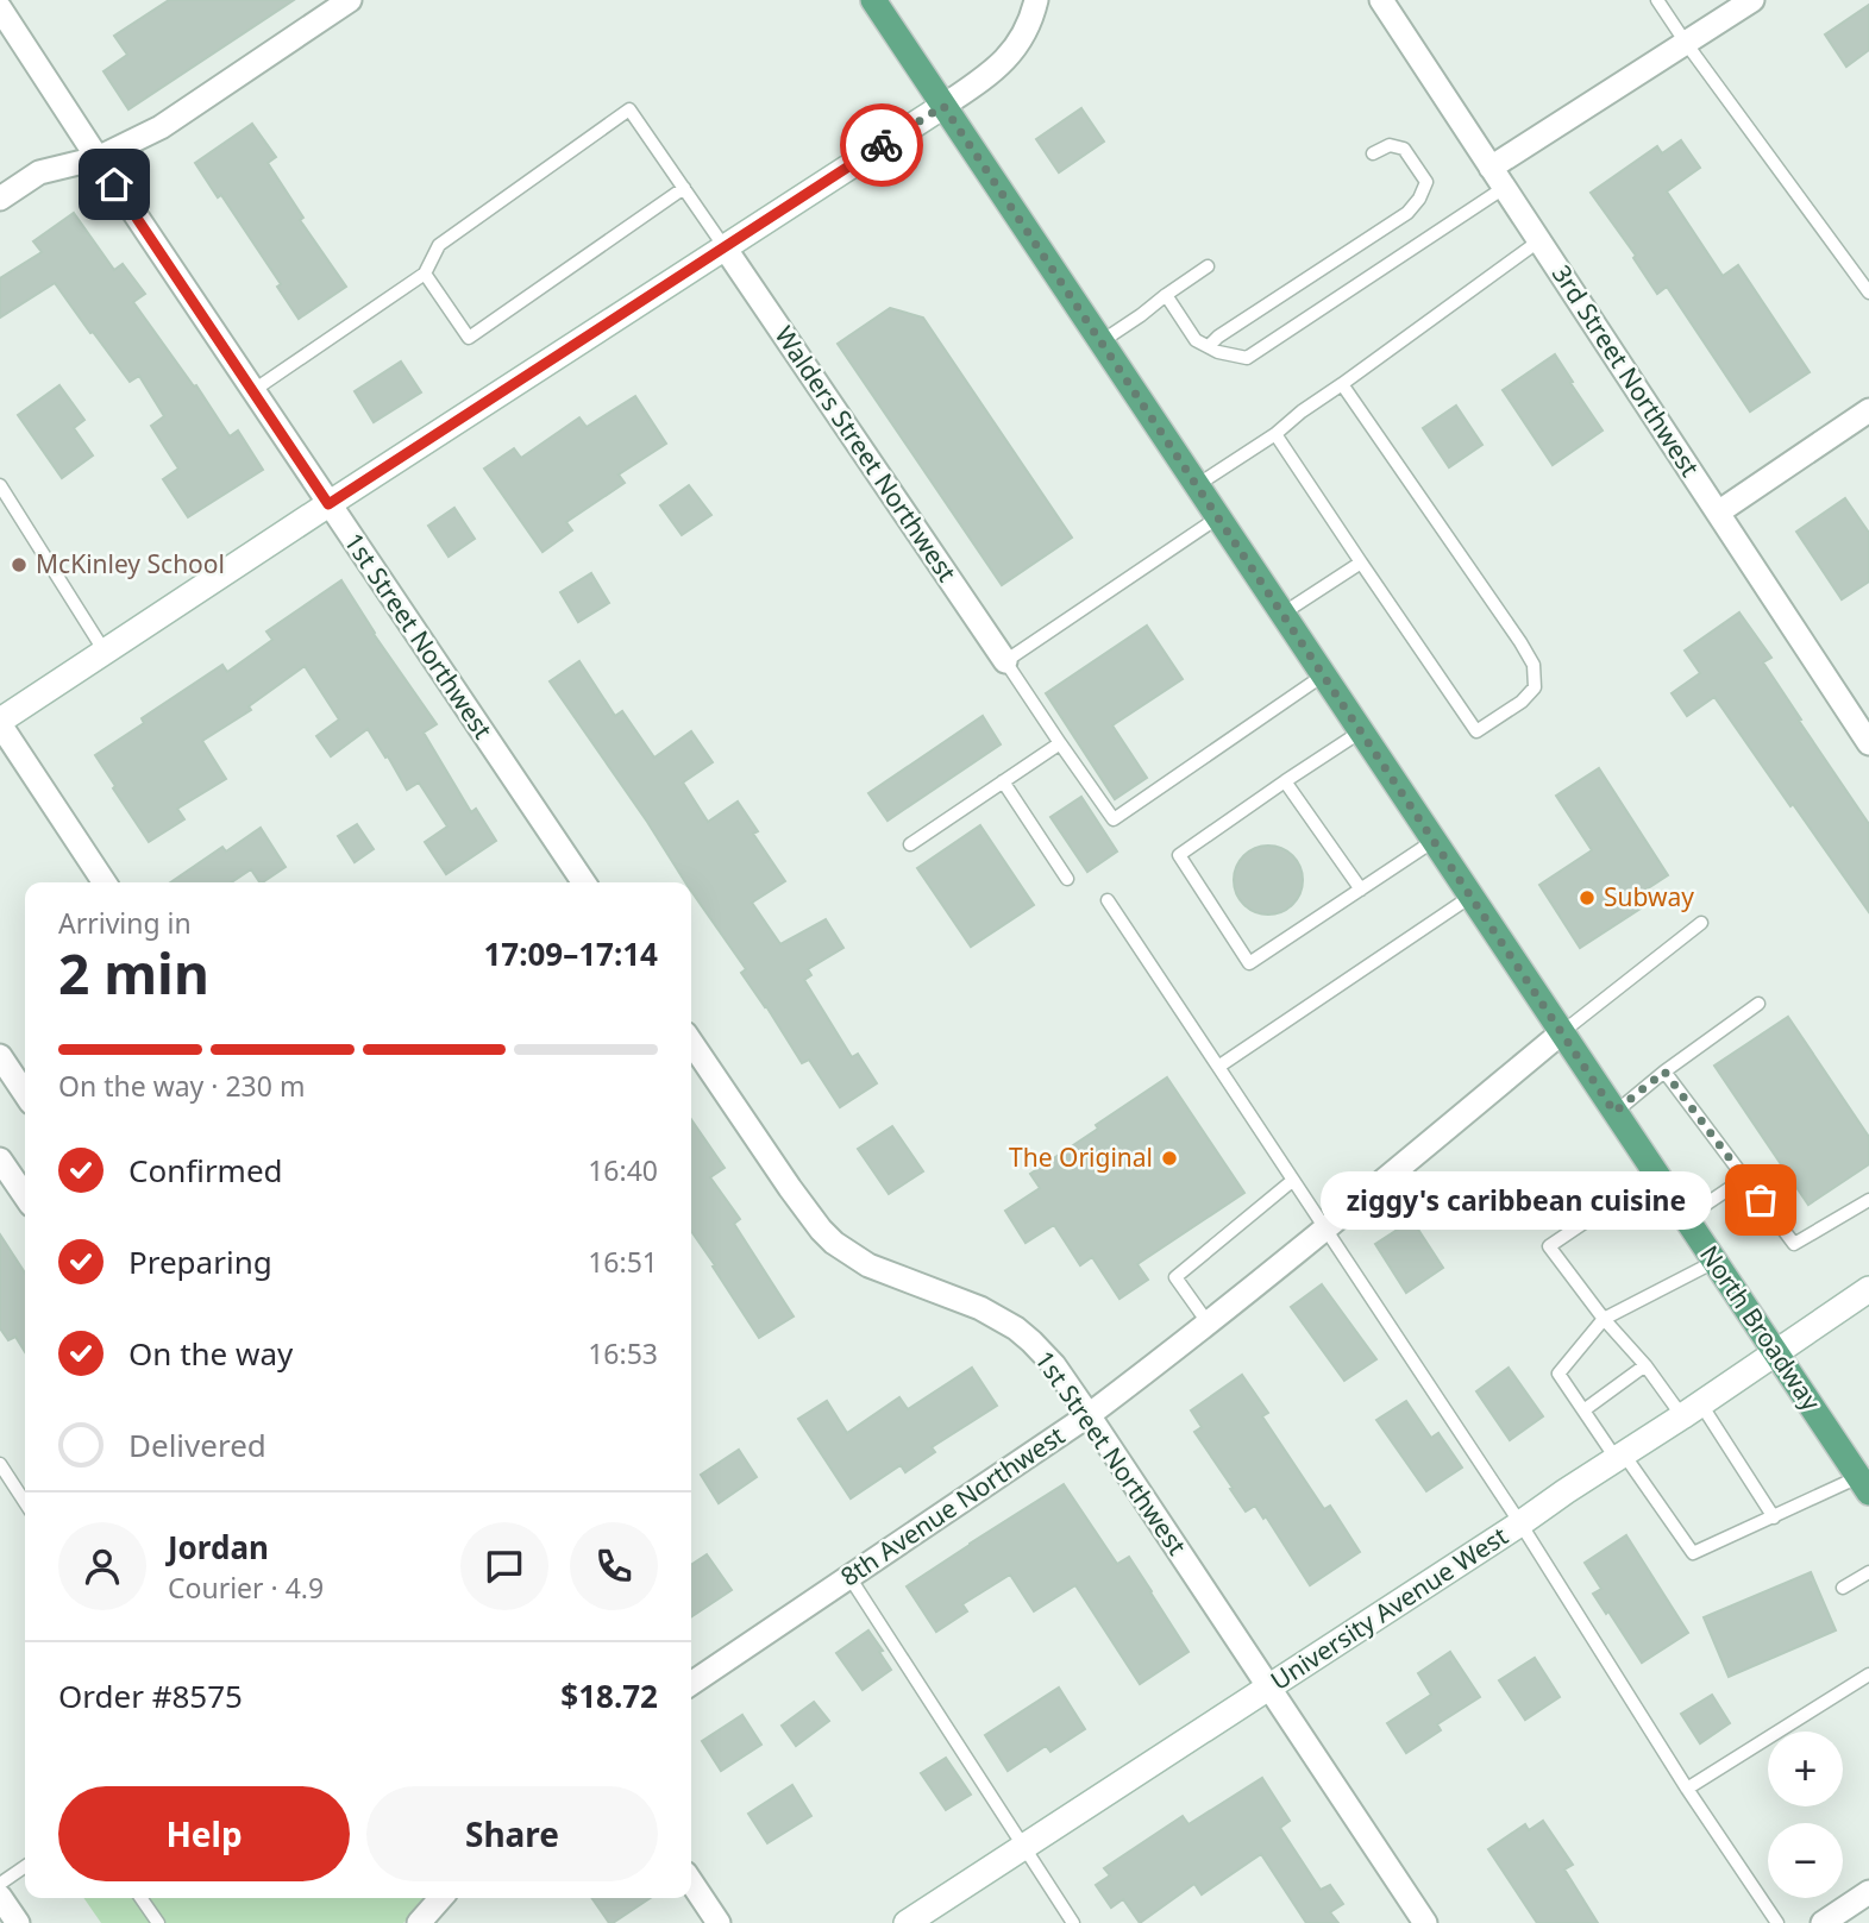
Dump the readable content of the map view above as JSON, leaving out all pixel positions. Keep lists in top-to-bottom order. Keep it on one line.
{"streets":{"main road":["North Broadway"],"street":["3rd Street Northwest","Walders Street Northwest","1st Street Northwest","8th Avenue Northwest","University Avenue West"]},"crossings":[["1st Street Northwest","8th Avenue Northwest"],["1st Street Northwest","University Avenue West"],["North Broadway","8th Avenue Northwest"],["North Broadway","University Avenue West"]],"places":["McKinley School","Subway","The Original","ziggy's caribbean cuisine"],"page":{"heading":["2 min","Arriving in","17:09–17:14"],"panel":["Jordan","Courier · 4.9","Order #8575","$18.72"],"bar":"On the way · 230 m","list":[["Confirmed","16:40"],["Preparing","16:51"],["On the way","16:53"],"Delivered"],"bubble":"ziggy's caribbean cuisine","map_buttons":["+","−"],"buttons":["Help","Share"]}}
